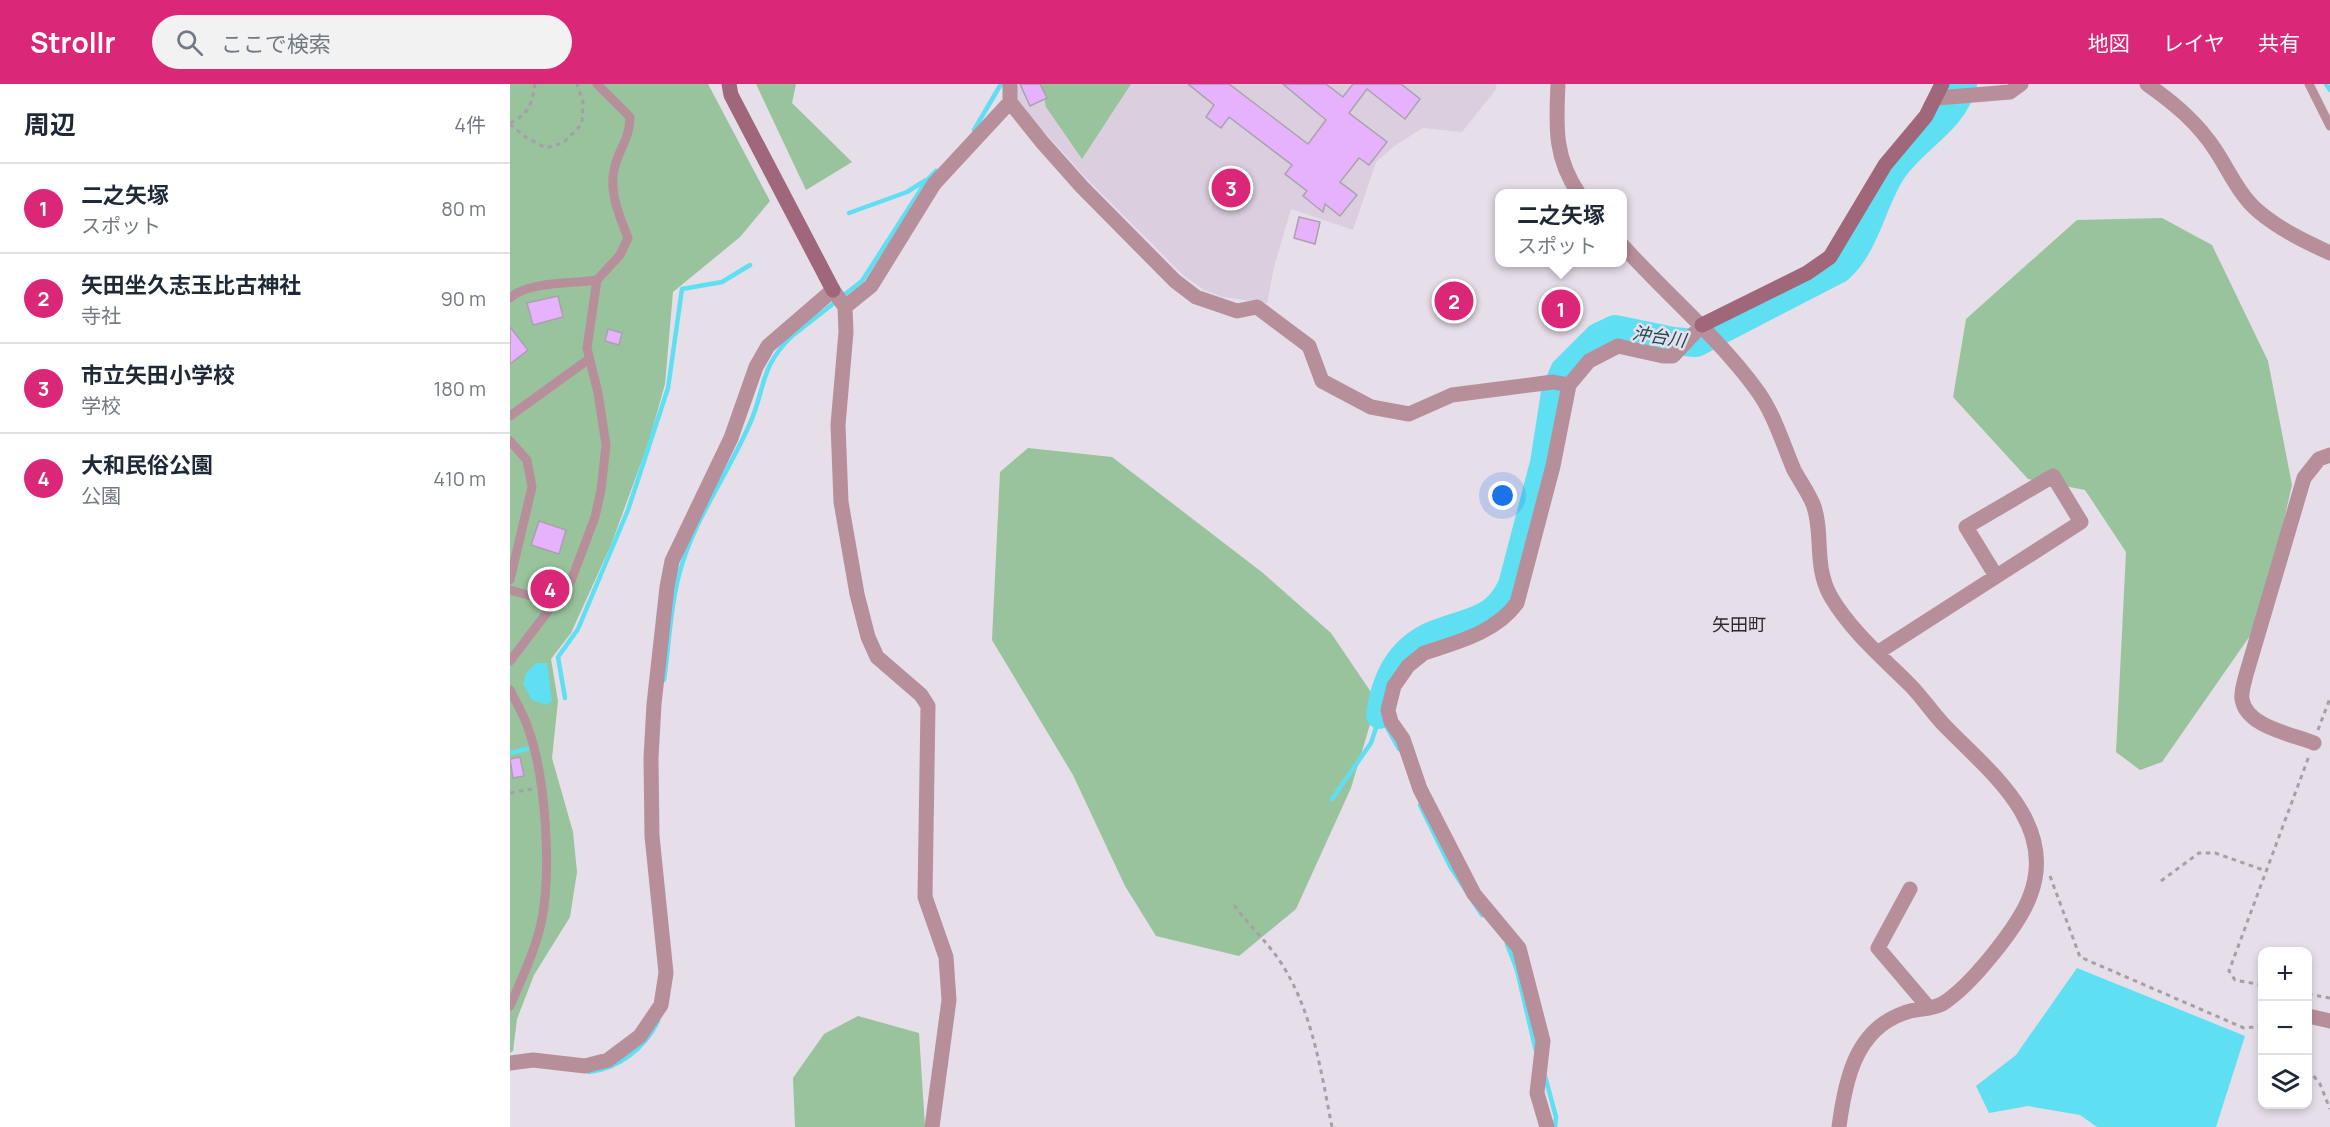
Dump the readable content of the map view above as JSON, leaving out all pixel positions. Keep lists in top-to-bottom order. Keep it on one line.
{"districts":["矢田町"],"water":["沖台川"],"page":{"header":"Strollr","search":"ここで検索","nav":["地図","レイヤ","共有"],"heading":["周辺","4件"],"list":[{"mark":"1","name":"二之矢塚","note":"スポット","value":"80 m"},{"mark":"2","name":"矢田坐久志玉比古神社","note":"寺社","value":"90 m"},{"mark":"3","name":"市立矢田小学校","note":"学校","value":"180 m"},{"mark":"4","name":"大和民俗公園","note":"公園","value":"410 m"}],"pins":["3","2","1","4"],"popup":["二之矢塚","スポット"],"map_buttons":["+","−"]}}
